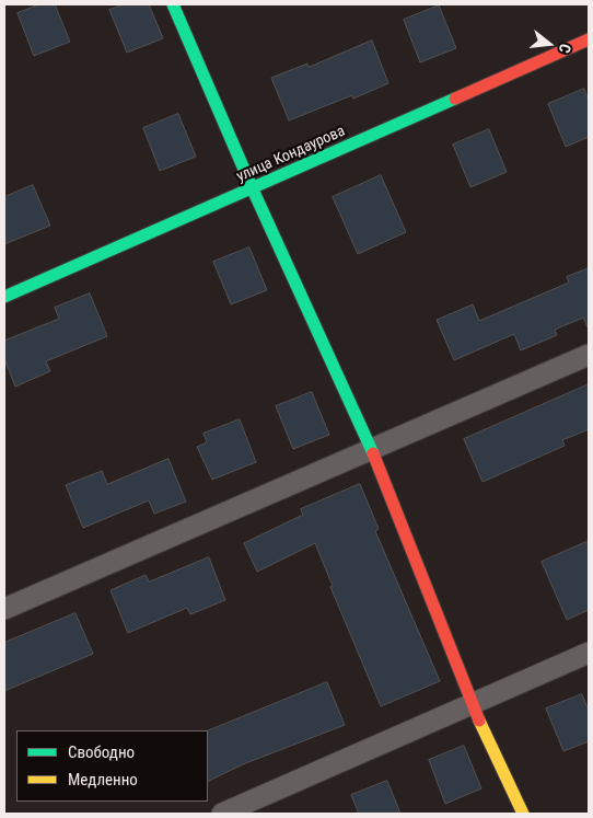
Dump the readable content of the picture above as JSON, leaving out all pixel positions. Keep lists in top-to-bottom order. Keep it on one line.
{"streets":{"street":["улица Кондаурова"]},"legend":["Свободно","Медленно"],"north":"right"}
